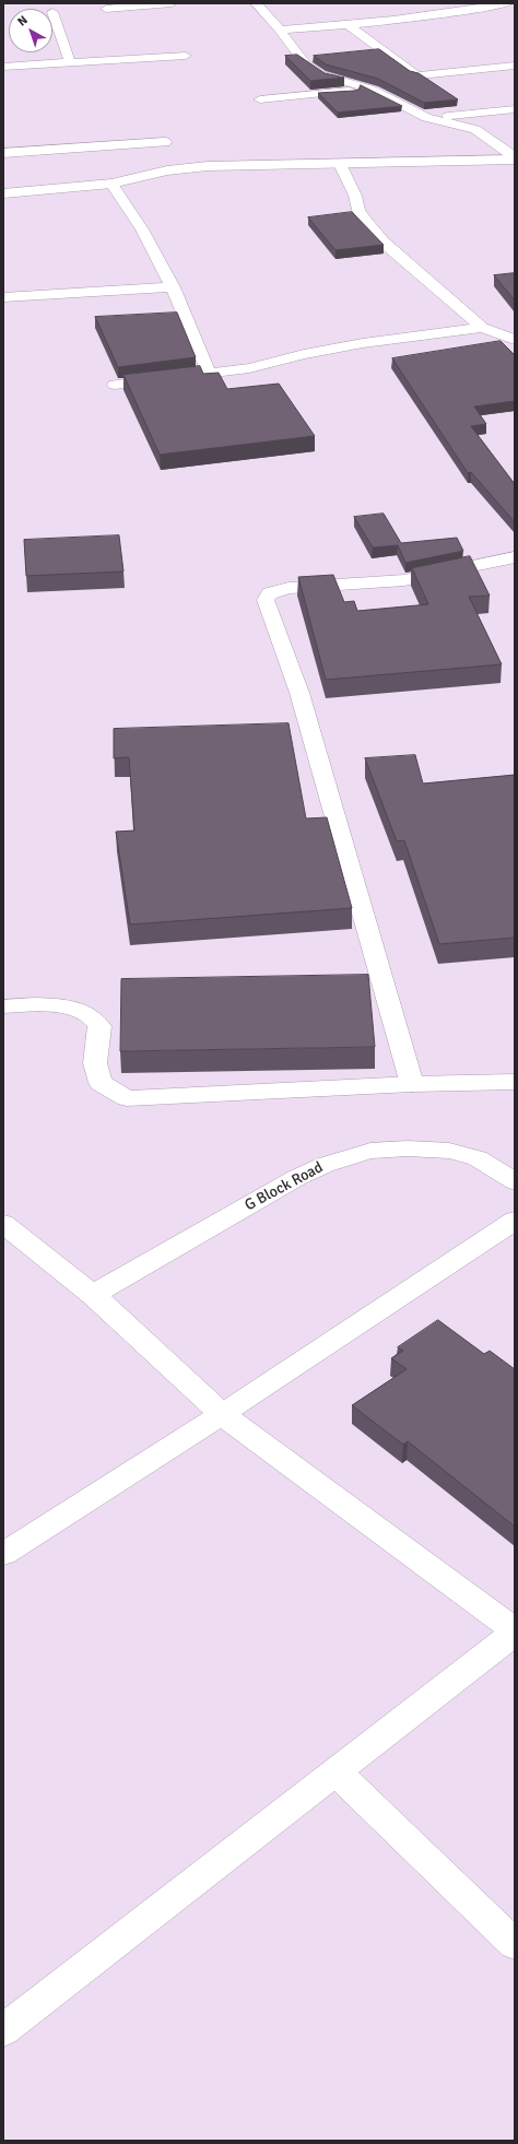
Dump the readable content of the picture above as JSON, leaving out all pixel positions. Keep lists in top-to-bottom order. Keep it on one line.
{"streets":{"street":["G Block Road"]},"north":"top left"}
